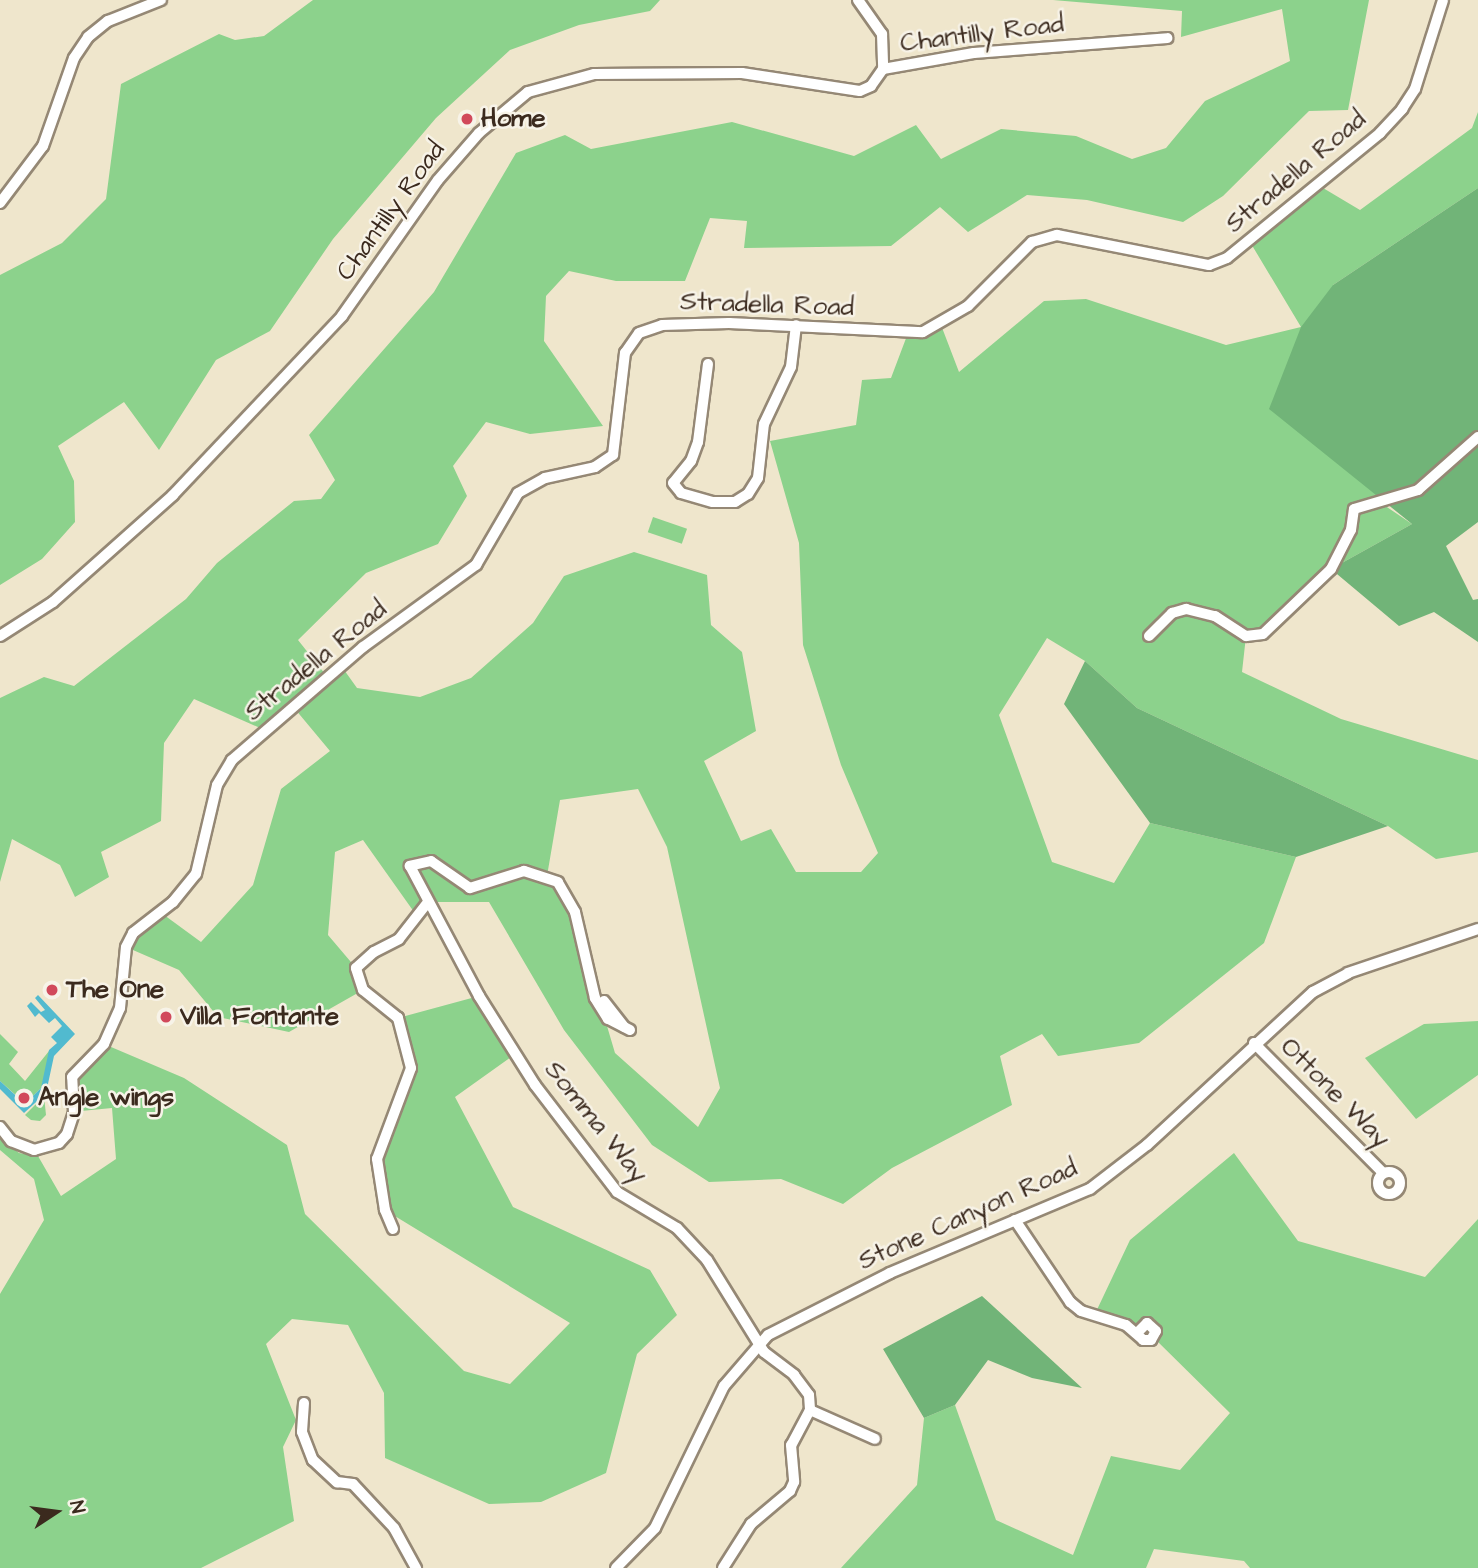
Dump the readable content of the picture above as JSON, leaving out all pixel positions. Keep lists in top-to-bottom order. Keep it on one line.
{"streets":{"street":["Chantilly Road","Stradella Road","Ottone Way","Somma Way","Stone Canyon Road"]},"crossings":[["Ottone Way","Stone Canyon Road"],["Somma Way","Stone Canyon Road"]],"places":["Home","The One","Villa Fontante","Angle wings"],"north":"right"}
